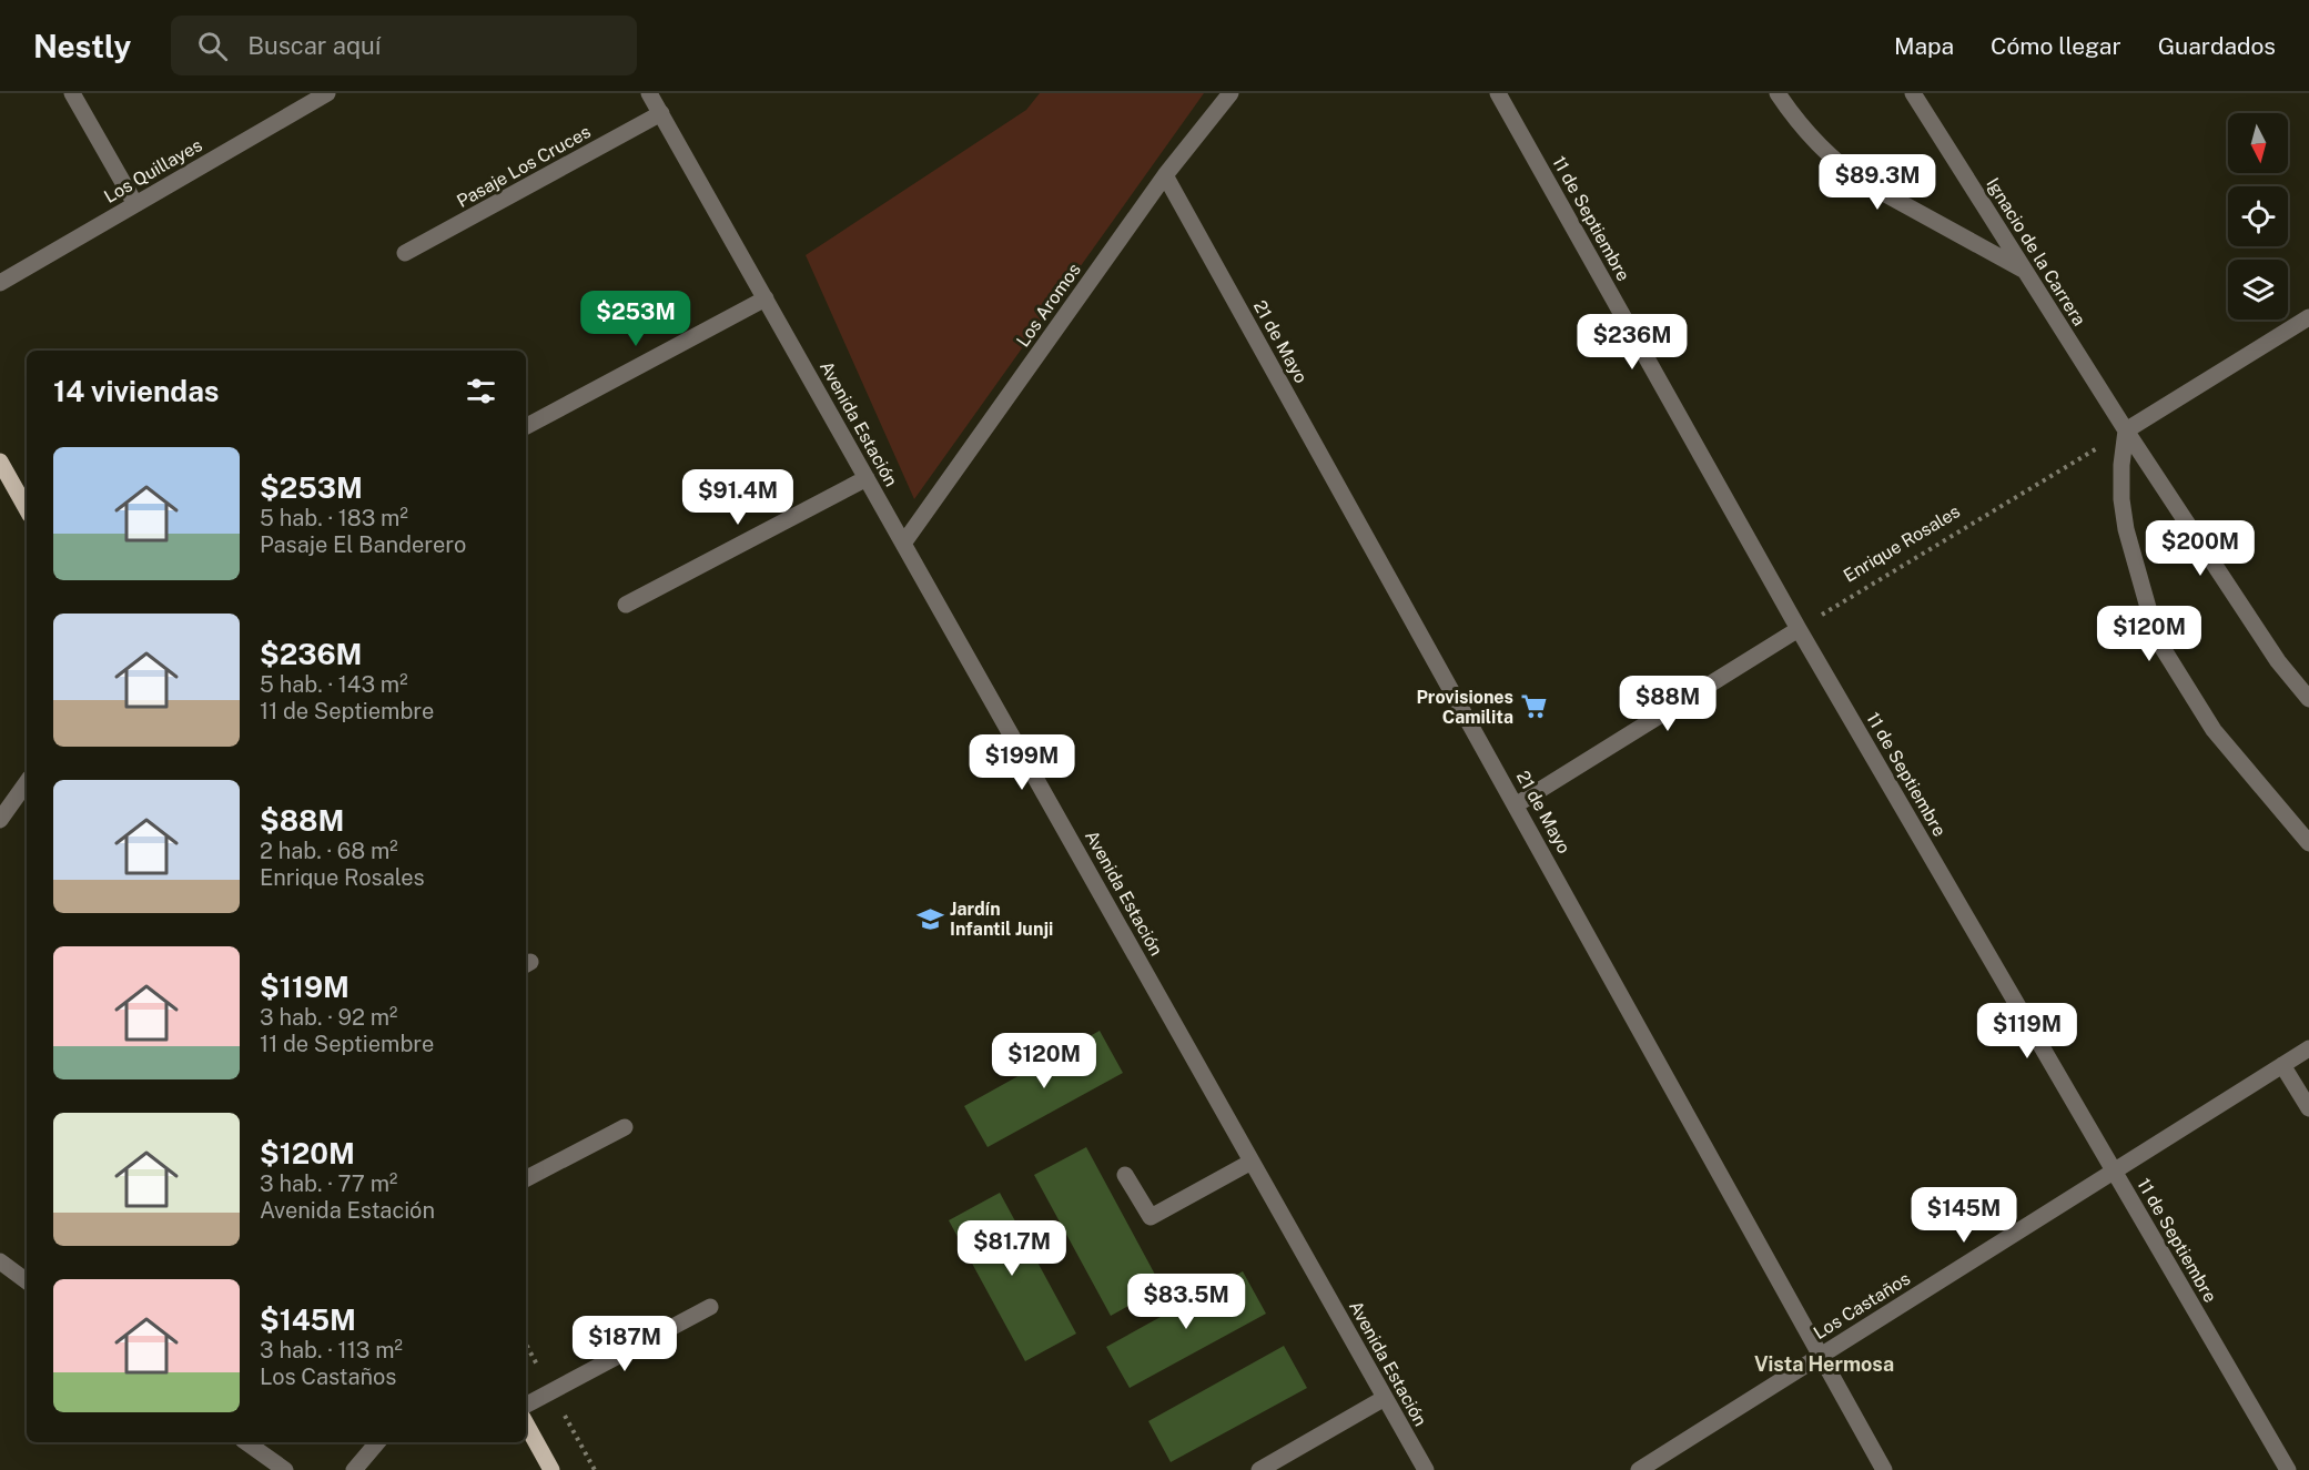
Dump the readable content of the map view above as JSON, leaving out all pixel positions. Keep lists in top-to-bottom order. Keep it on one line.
{"streets":{"street":["Pasaje Los Cruces","Los Quillayes","11 de Septiembre","Ignacio de la Carrera","Los Aromos","21 de Mayo","Avenida Estación","Los Castaños"],"path":["Enrique Rosales"]},"crossings":[["Pasaje Los Cruces","Avenida Estación"],["11 de Septiembre","Enrique Rosales"],["11 de Septiembre","Los Castaños"],["Ignacio de la Carrera","Enrique Rosales"],["Los Aromos","21 de Mayo"],["Los Aromos","Avenida Estación"],["21 de Mayo","Los Castaños"]],"districts":["Vista Hermosa"],"places":{"supermarket":["Provisiones Camilita"],"school or university":["Jardín Infantil Junji"]},"north":"bottom","page":{"header":"Nestly","search":"Buscar aquí","nav":["Mapa","Cómo llegar","Guardados"],"price":["$89.3M","$253M","$236M","$91.4M","$200M","$120M","$88M","$199M","$119M","$120M","$145M","$81.7M","$83.5M","$187M"],"heading":"14 viviendas","list":[{"name":"$253M","note":"5 hab. · 183 m² · Pasaje El Banderero"},{"name":"$236M","note":"5 hab. · 143 m² · 11 de Septiembre"},{"name":"$88M","note":"2 hab. · 68 m² · Enrique Rosales"},{"name":"$119M","note":"3 hab. · 92 m² · 11 de Septiembre"},{"name":"$120M","note":"3 hab. · 77 m² · Avenida Estación"},{"name":"$145M","note":"3 hab. · 113 m² · Los Castaños"}]}}
